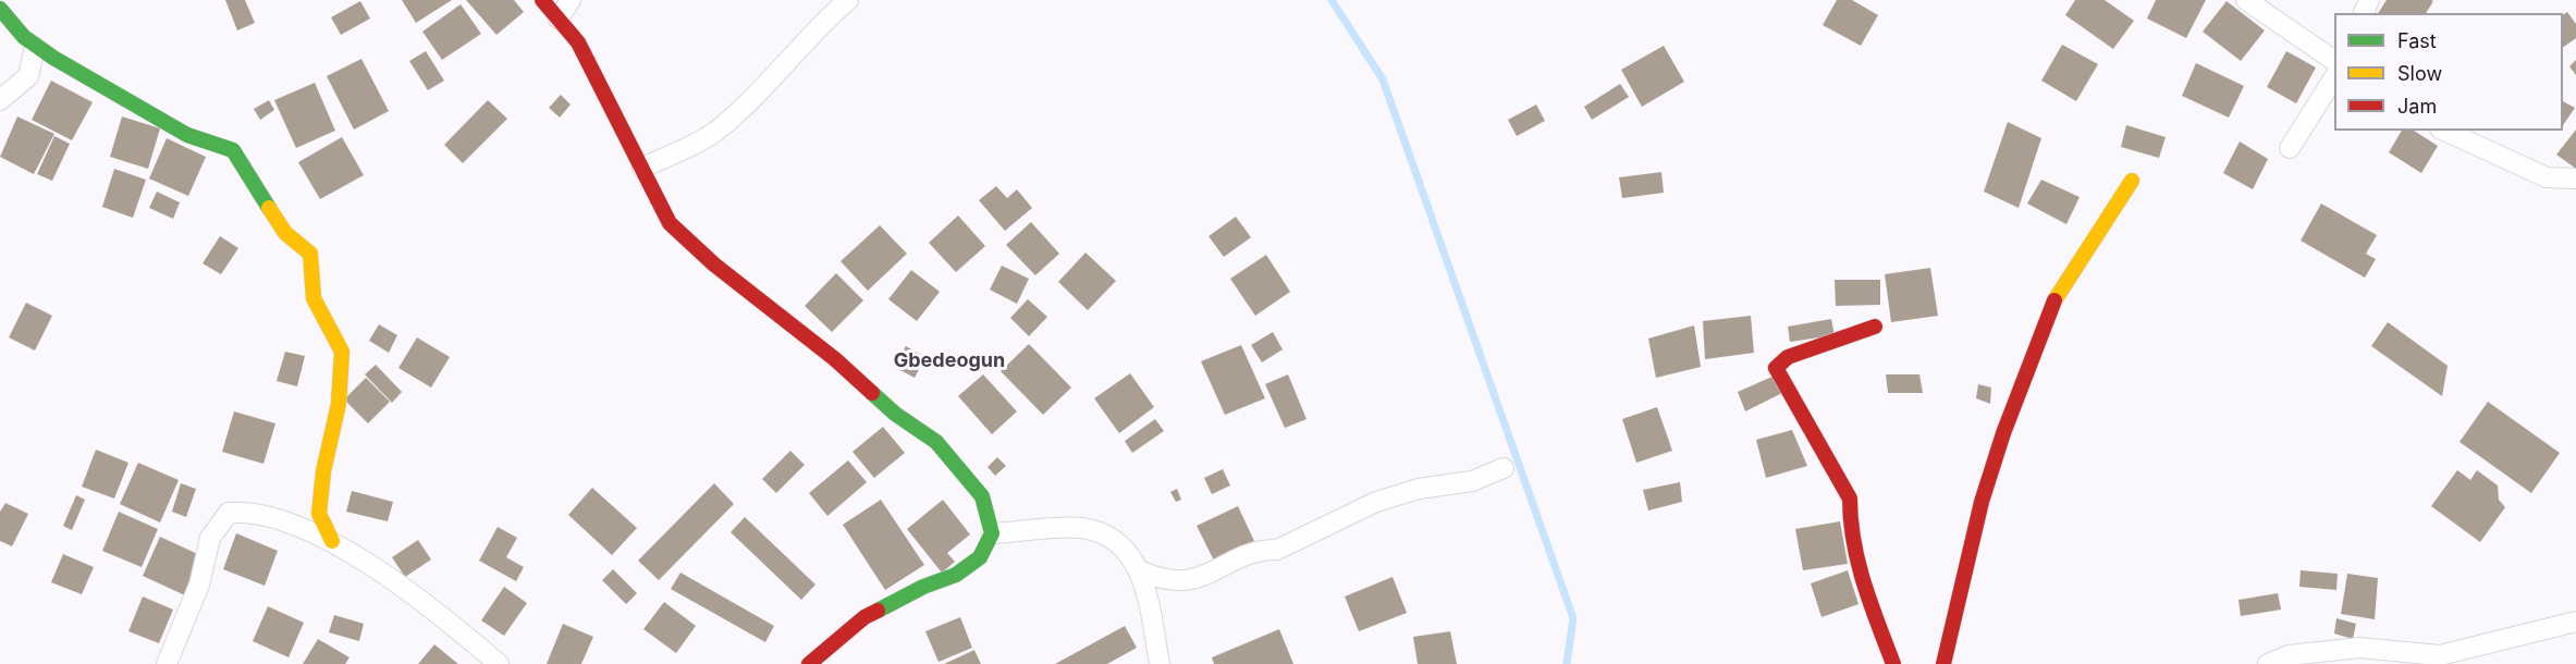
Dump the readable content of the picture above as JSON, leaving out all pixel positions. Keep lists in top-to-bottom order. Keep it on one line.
{"districts":["Gbedeogun"],"legend":["Fast","Slow","Jam"]}
